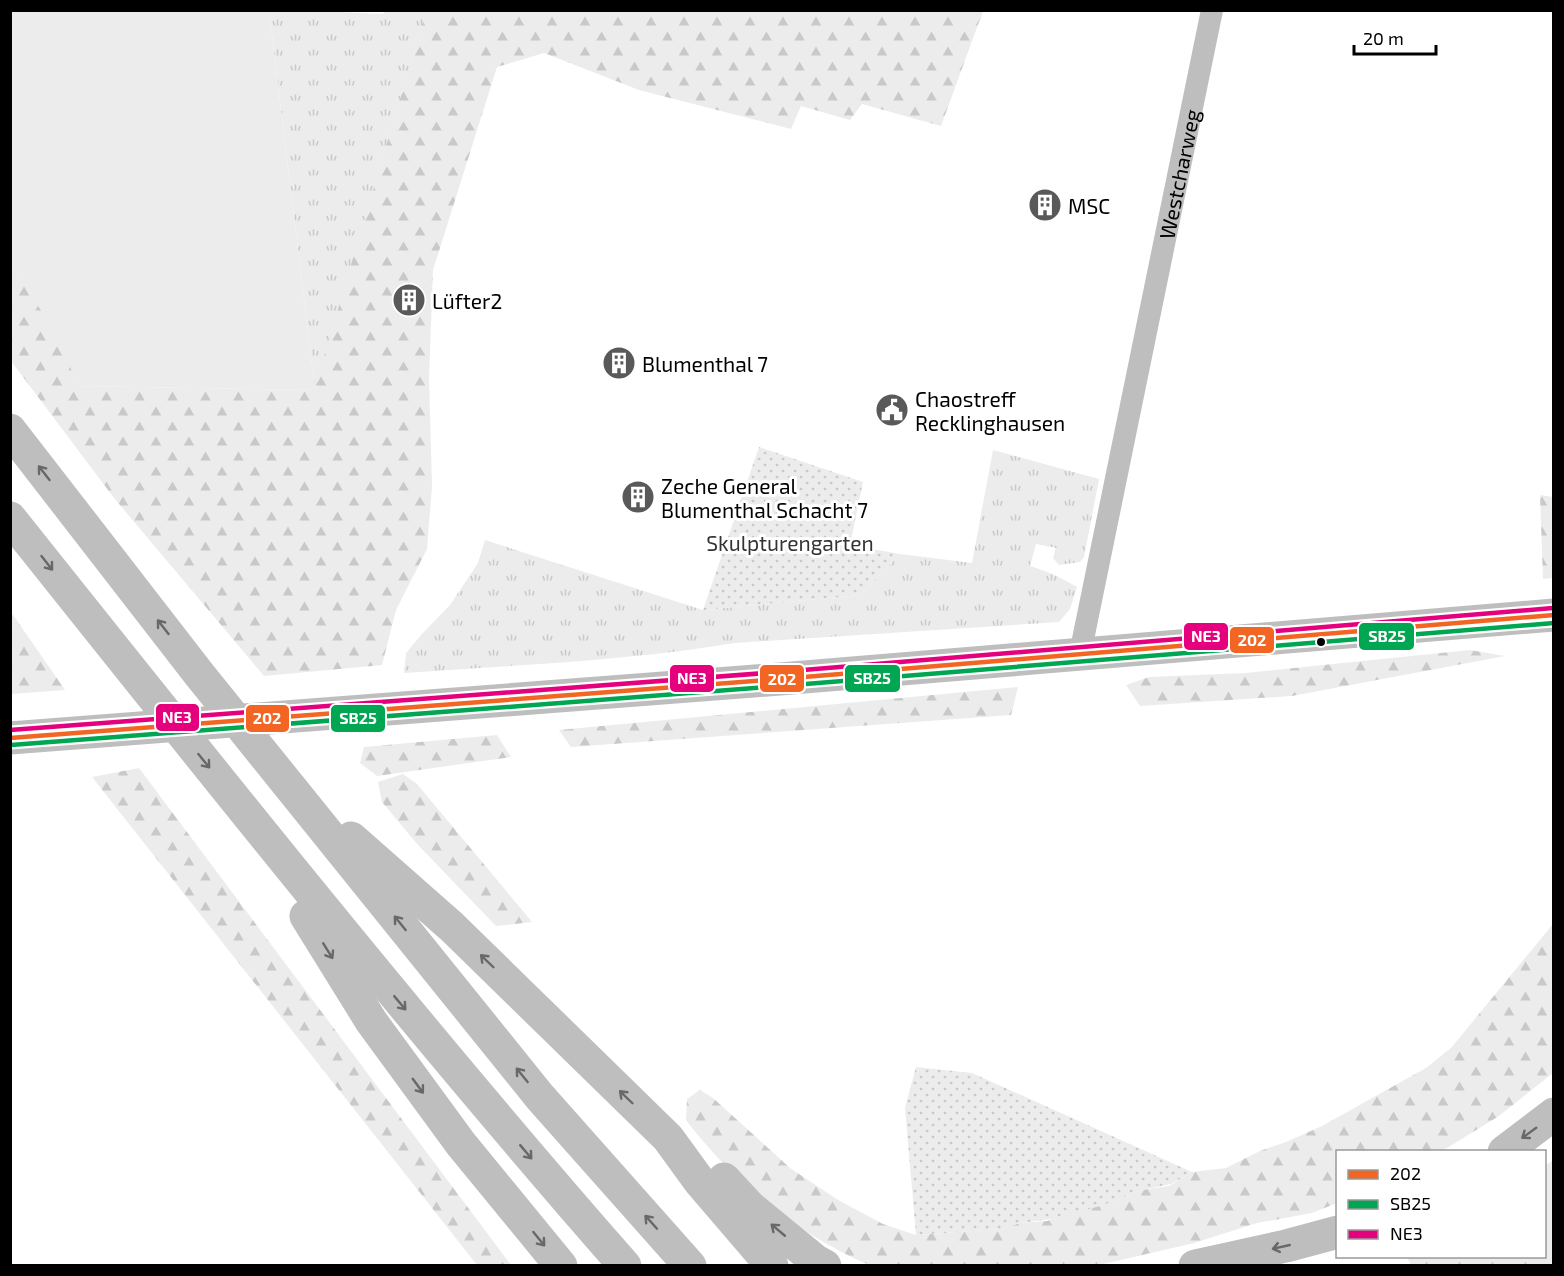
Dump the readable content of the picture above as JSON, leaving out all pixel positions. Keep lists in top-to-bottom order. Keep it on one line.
{"streets":{"street":["Westcharweg"]},"parks":["Skulpturengarten"],"places":{"building":["MSC","Lüfter2","Blumenthal 7","Zeche General Blumenthal Schacht 7"],"public building":["Chaostreff Recklinghausen"]},"lines":["transit line NE3","transit line 202","transit line SB25"],"legend":["202","SB25","NE3"],"scale_bar":"20 m"}
